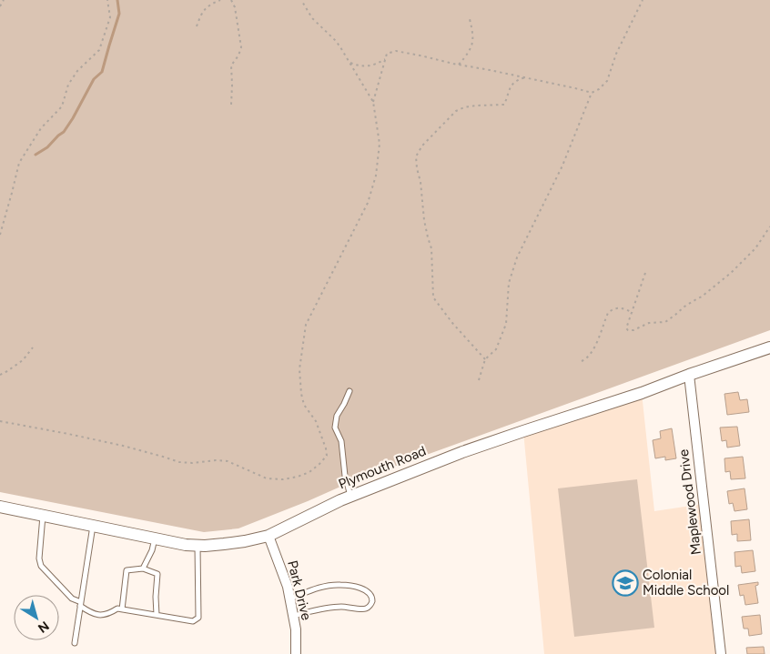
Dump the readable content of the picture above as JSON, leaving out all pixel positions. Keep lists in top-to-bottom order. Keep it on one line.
{"streets":{"street":["Plymouth Road","Maplewood Drive","Park Drive"]},"crossings":[["Plymouth Road","Maplewood Drive"],["Plymouth Road","Park Drive"]],"places":{"school or university":["Colonial Middle School"]},"north":"bottom right"}
